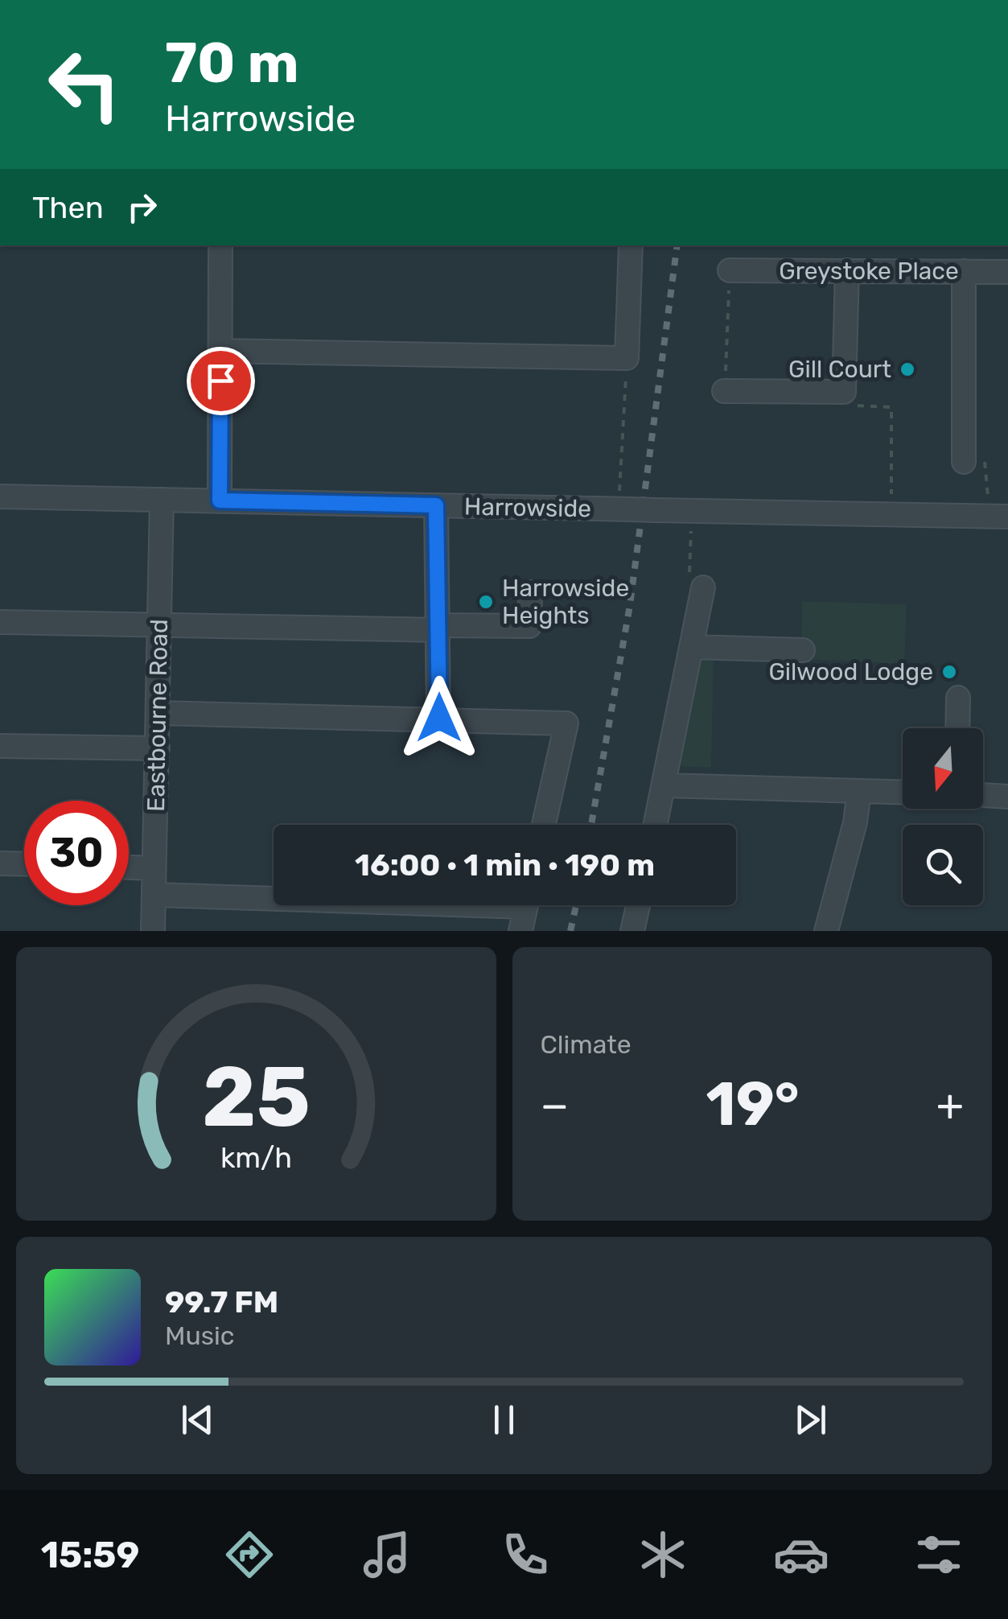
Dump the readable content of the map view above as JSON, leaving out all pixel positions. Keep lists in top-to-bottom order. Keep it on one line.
{"streets":{"street":["Greystoke Place","Harrowside","Eastbourne Road"]},"crossings":[["Harrowside","Eastbourne Road"]],"places":["Gill Court","Harrowside Heights","Gilwood Lodge"],"north":"bottom","page":{"turn":["70 m","Harrowside"],"then":"Then","limit":"30","trip":"16:00 · 1 min · 190 m","tile":"Climate","heat":["−","19°","+"],"song":["99.7 FM","Music"],"tabs":"15:59","gauge":["25","km/h"]}}
